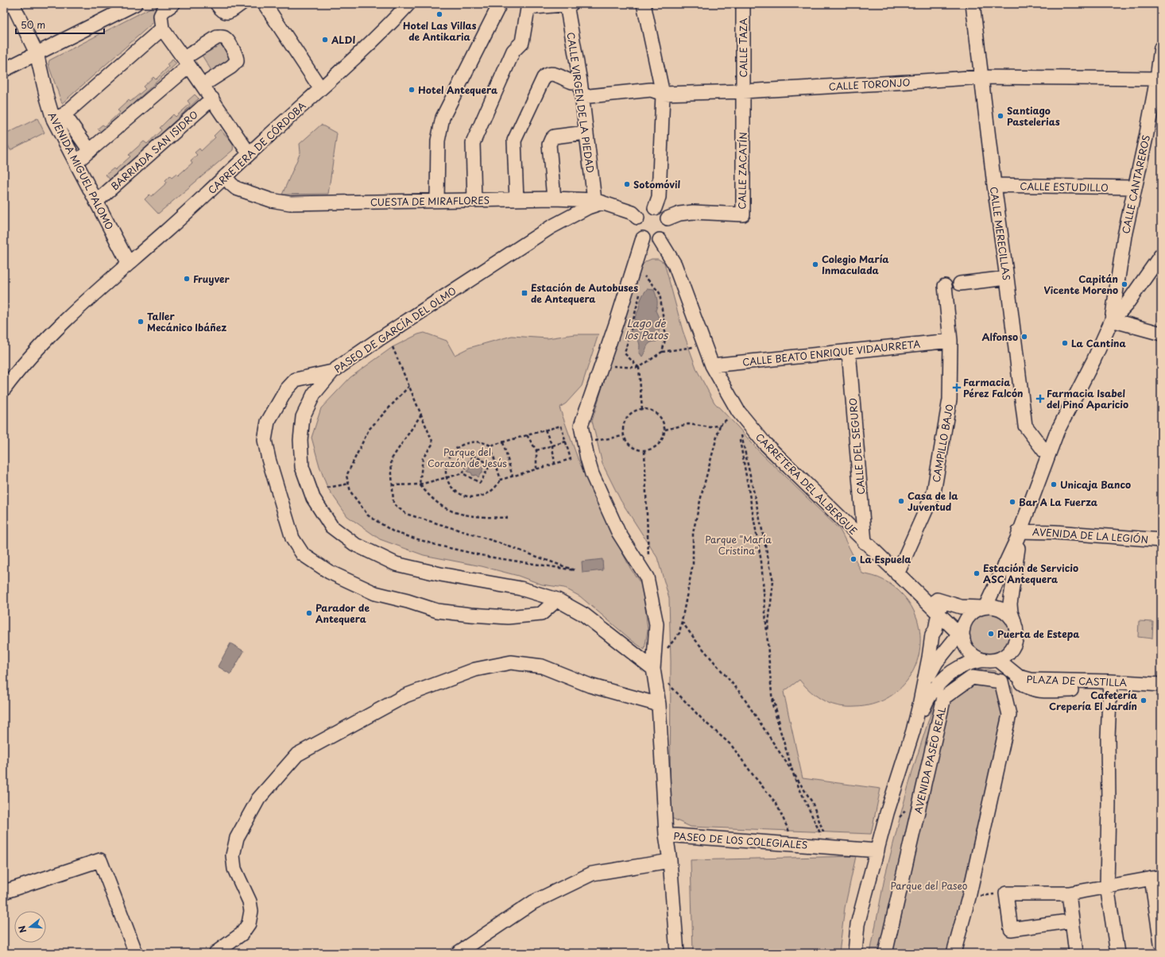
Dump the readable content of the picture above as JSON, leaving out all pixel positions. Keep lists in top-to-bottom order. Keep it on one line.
{"streets":{"street":["CALLE TAZA","CALLE TORONJO","CALLE VIRGEN DE LA PIEDAD","CARRETERA DE CÓRDOBA","BARRIADA SAN ISIDRO","AVENIDA MIGUEL PALOMO","CALLE ZACATÍN","CALLE CANTAREROS","CALLE ESTUDILLO","CUESTA DE MIRAFLORES","CALLE MERECILLAS","PASEO DE GARCÍA DEL OLMO","CALLE BEATO ENRIQUE VIDAURRETA","CAMPILLO BAJO","CALLE DEL SEGURO","CARRETERA DEL ALBERGUE","AVENIDA DE LA LEGIÓN","PLAZA DE CASTILLA","AVENIDA PASEO REAL","PASEO DE LOS COLEGIALES"]},"crossings":[["CALLE TAZA","CALLE TORONJO"],["CALLE TAZA","CALLE ZACATÍN"],["CALLE TORONJO","CALLE VIRGEN DE LA PIEDAD"],["CALLE TORONJO","CALLE ZACATÍN"],["CALLE TORONJO","CALLE CANTAREROS"],["CALLE TORONJO","CALLE MERECILLAS"],["CALLE VIRGEN DE LA PIEDAD","CUESTA DE MIRAFLORES"],["CALLE VIRGEN DE LA PIEDAD","PASEO DE GARCÍA DEL OLMO"],["CARRETERA DE CÓRDOBA","AVENIDA MIGUEL PALOMO"],["CARRETERA DE CÓRDOBA","CUESTA DE MIRAFLORES"],["BARRIADA SAN ISIDRO","AVENIDA MIGUEL PALOMO"],["CALLE ZACATÍN","CUESTA DE MIRAFLORES"],["CALLE ZACATÍN","CARRETERA DEL ALBERGUE"],["CALLE CANTAREROS","CALLE ESTUDILLO"],["CALLE ESTUDILLO","CALLE MERECILLAS"],["CUESTA DE MIRAFLORES","PASEO DE GARCÍA DEL OLMO"],["CUESTA DE MIRAFLORES","CARRETERA DEL ALBERGUE"],["CALLE BEATO ENRIQUE VIDAURRETA","CAMPILLO BAJO"],["CALLE BEATO ENRIQUE VIDAURRETA","CALLE DEL SEGURO"],["CALLE BEATO ENRIQUE VIDAURRETA","CARRETERA DEL ALBERGUE"],["CAMPILLO BAJO","CARRETERA DEL ALBERGUE"],["CALLE DEL SEGURO","CARRETERA DEL ALBERGUE"],["CARRETERA DEL ALBERGUE","PLAZA DE CASTILLA"],["CARRETERA DEL ALBERGUE","AVENIDA PASEO REAL"],["PLAZA DE CASTILLA","AVENIDA PASEO REAL"],["AVENIDA PASEO REAL","PASEO DE LOS COLEGIALES"]],"water":["Lago de los Patos"],"parks":["Parque del Corazón de Jesús","Parque \"María Cristina\"","Parque del Paseo"],"places":{"other":["Hotel Las Villas de Antikaria","ALDI","Hotel Antequera","Santiago Pastelerias","Sotomóvil","Colegio María Inmaculada","Fruyver","Capitán Vicente Moreno","Taller Mecánico Ibáñez","Alfonso","La Cantina","Unicaja Banco","Casa de la Juventud","Bar A La Fuerza","La Espuela","Estación de Servicio ASC Antequera","Parador de Antequera","Puerta de Estepa","Cafetería Crepería El Jardín"],"transit":["Estación de Autobuses de Antequera"],"health":["Farmacia Pérez Falcón","Farmacia Isabel del Pino Aparicio"]},"scale_bar":"50 m","north":"left"}
